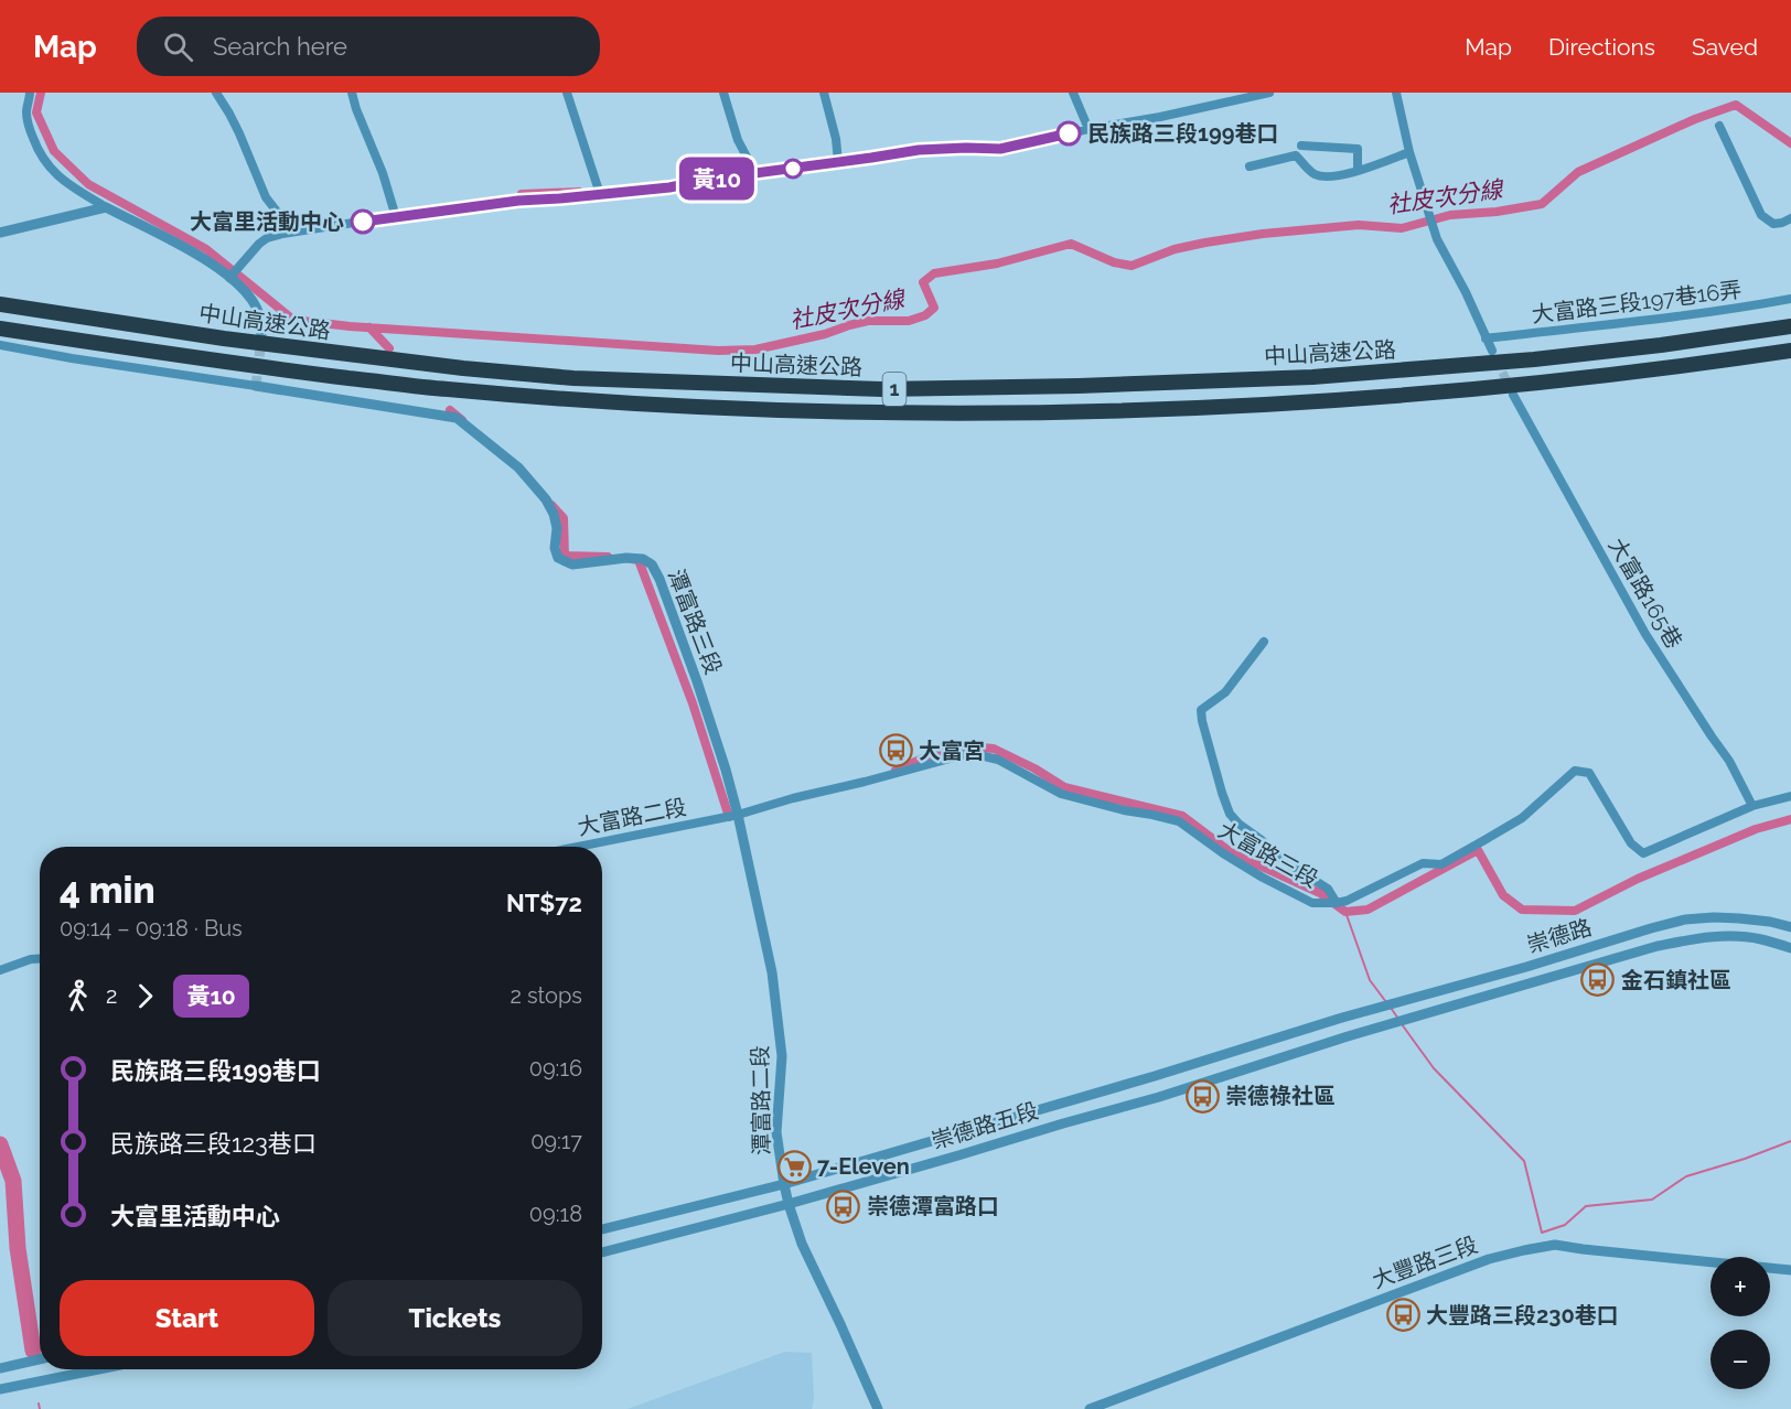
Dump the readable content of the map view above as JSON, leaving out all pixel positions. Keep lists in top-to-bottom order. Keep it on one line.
{"streets":{"highway":["中山高速公路","1"],"street":["大富路三段197巷16弄","大富路165巷","潭富路三段","大富路二段","大富路三段","崇德路","潭富路二段","崇德路五段","大豐路三段"]},"crossings":[["大富路165巷","大富路三段"],["潭富路三段","大富路二段"],["潭富路三段","大富路三段"],["潭富路三段","潭富路二段"],["大富路二段","大富路三段"],["大富路二段","潭富路二段"],["大富路三段","潭富路二段"],["崇德路","崇德路五段"],["潭富路二段","崇德路五段"]],"water":["社皮次分線"],"places":{"other":["民族路三段199巷口","大富里活動中心"],"bus stop":["大富宮","金石鎮社區","崇德祿社區","崇德潭富路口","大豐路三段230巷口"],"supermarket":["7-Eleven"]},"lines":["bus line 黃10"],"page":{"header":"Map","search":"Search here","nav":["Map","Directions","Saved"],"on_map":"黃10","heading":["4 min","09:14 – 09:18 · Bus","NT$72"],"legs":["2","黃10","2 stops"],"list":[{"name":"民族路三段199巷口","value":"09:16"},{"name":"民族路三段123巷口","value":"09:17"},{"name":"大富里活動中心","value":"09:18"}],"map_buttons":["+","−"],"buttons":["Start","Tickets"]}}
